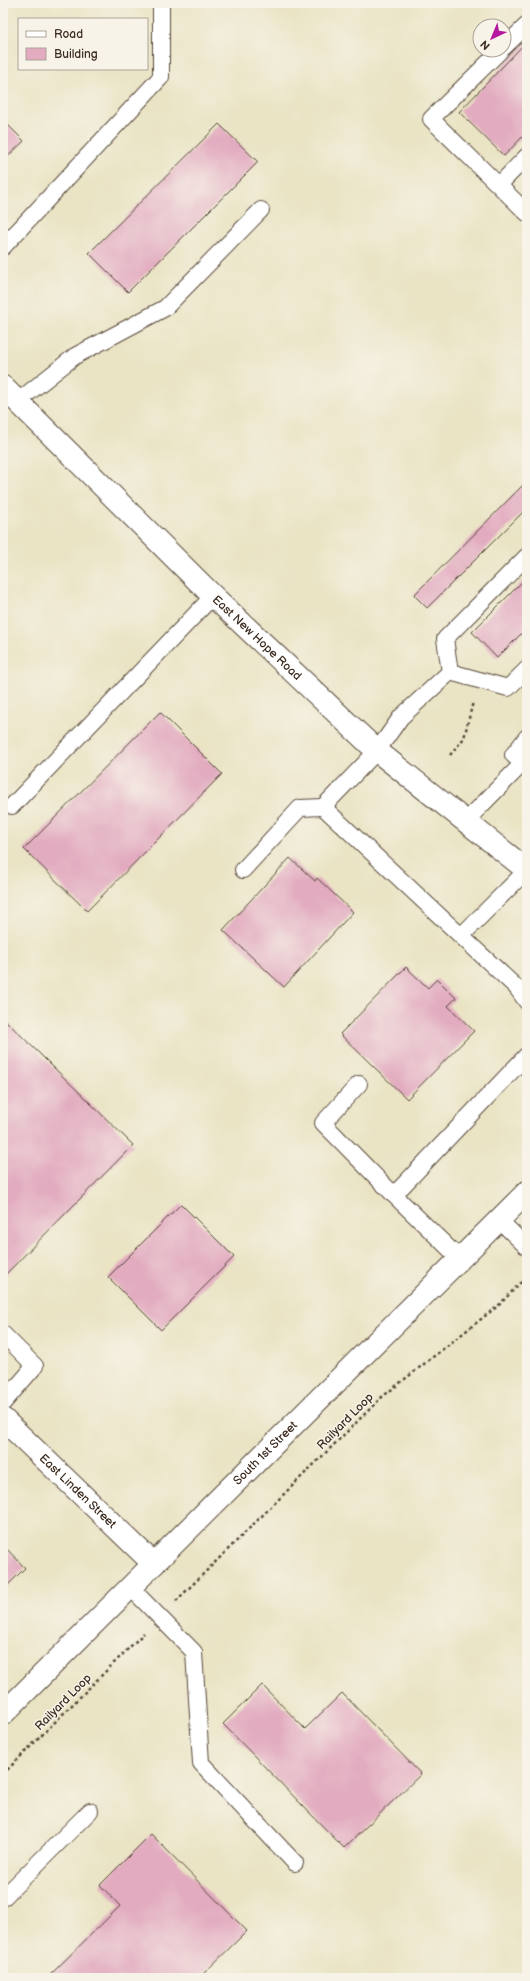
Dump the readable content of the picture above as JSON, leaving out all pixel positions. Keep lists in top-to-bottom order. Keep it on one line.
{"streets":{"street":["East New Hope Road","South 1st Street","East Linden Street"],"path":["Railyard Loop"]},"crossings":[["South 1st Street","East Linden Street"]],"legend":["Road","Building"],"north":"bottom left"}
